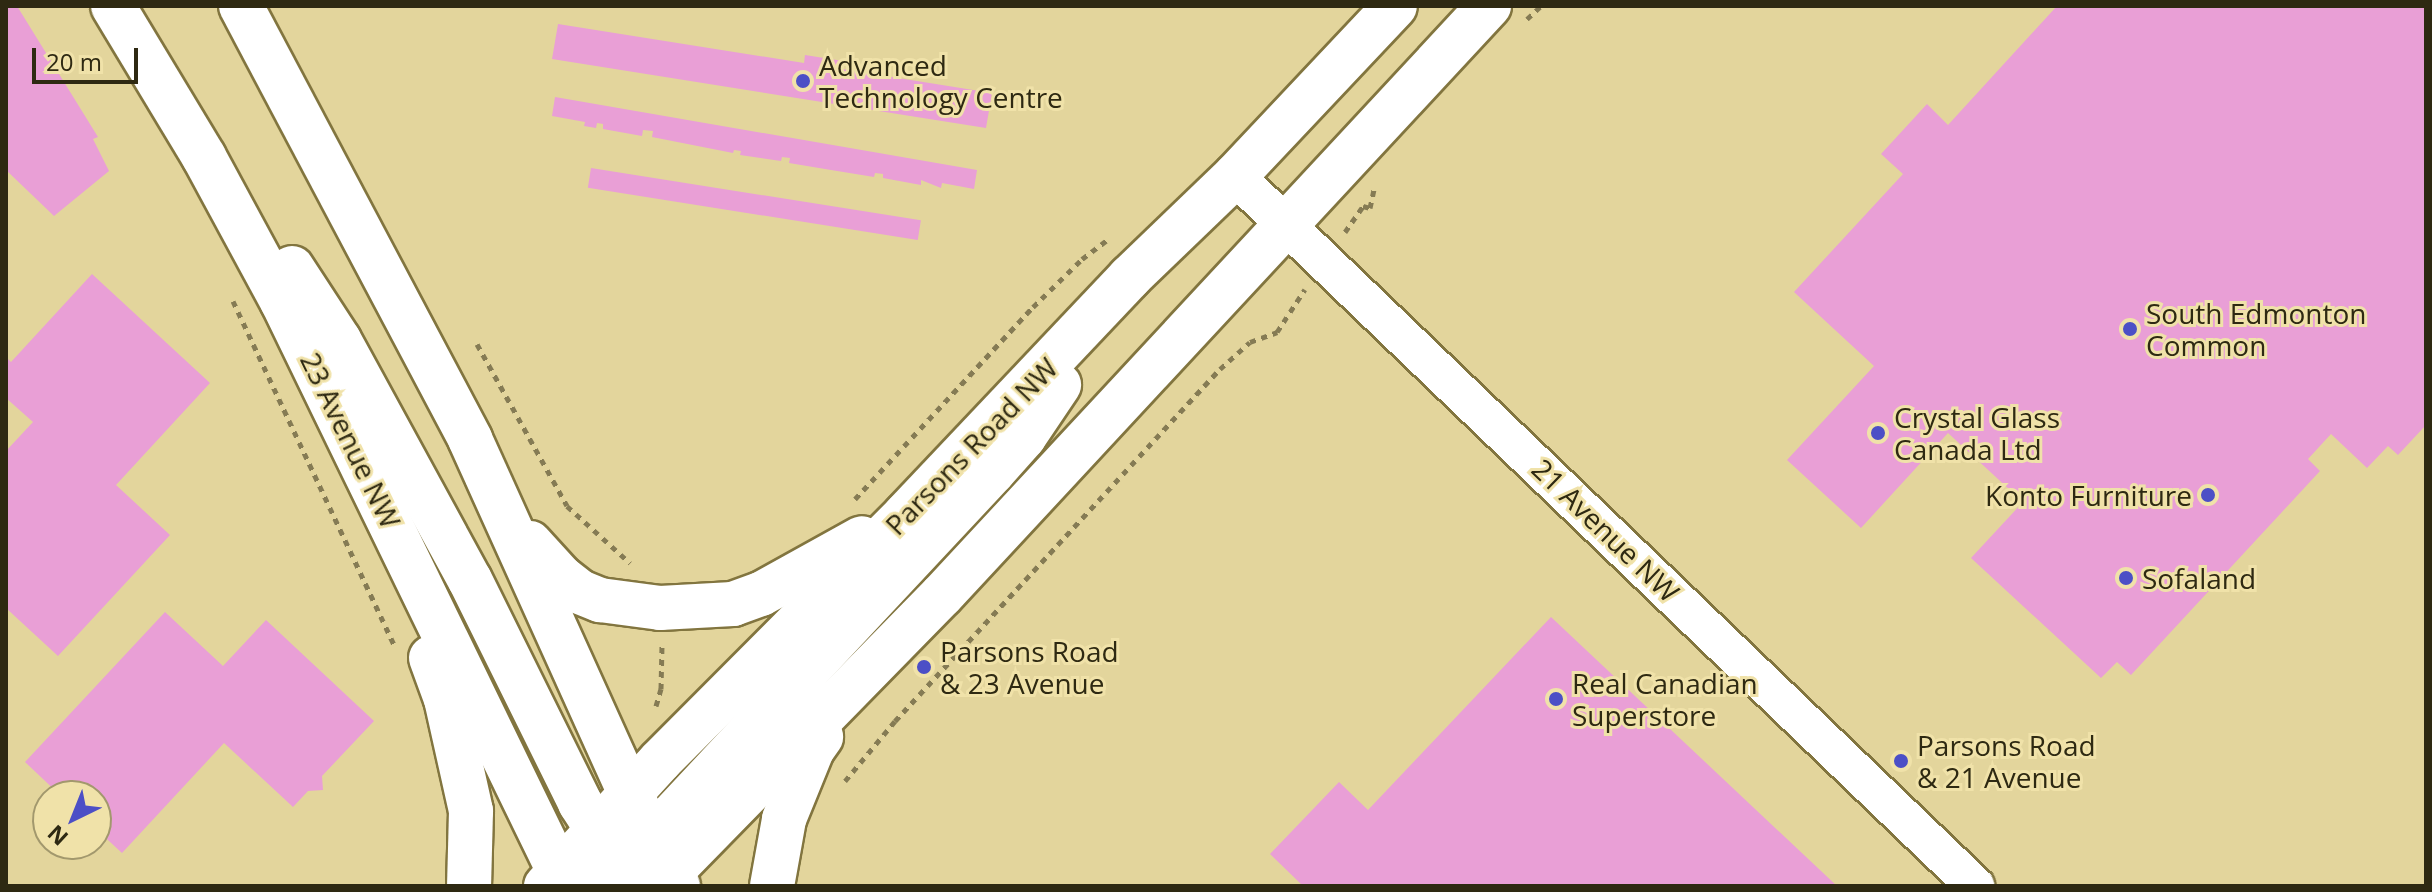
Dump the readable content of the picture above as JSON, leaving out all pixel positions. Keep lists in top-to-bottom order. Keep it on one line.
{"streets":{"main road":["23 Avenue NW","Parsons Road NW"],"street":["21 Avenue NW"]},"crossings":[["23 Avenue NW","Parsons Road NW"],["Parsons Road NW","21 Avenue NW"]],"places":["Advanced Technology Centre","South Edmonton Common","Crystal Glass Canada Ltd","Konto Furniture","Sofaland","Parsons Road & 23 Avenue","Real Canadian Superstore","Parsons Road & 21 Avenue"],"scale_bar":"20 m","north":"bottom left"}
